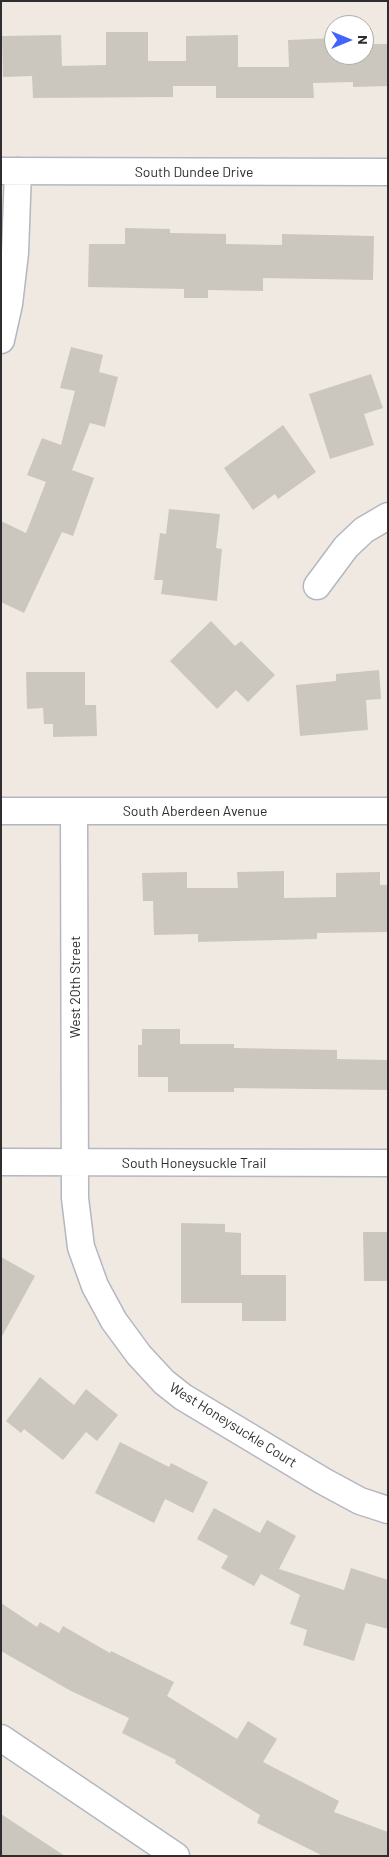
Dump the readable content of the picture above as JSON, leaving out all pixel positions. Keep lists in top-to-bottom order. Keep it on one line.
{"streets":{"street":["South Dundee Drive","South Aberdeen Avenue","West 20th Street","South Honeysuckle Trail","West Honeysuckle Court"]},"crossings":[["South Aberdeen Avenue","West 20th Street"],["West 20th Street","South Honeysuckle Trail"],["West 20th Street","West Honeysuckle Court"],["South Honeysuckle Trail","West Honeysuckle Court"]],"north":"right"}
